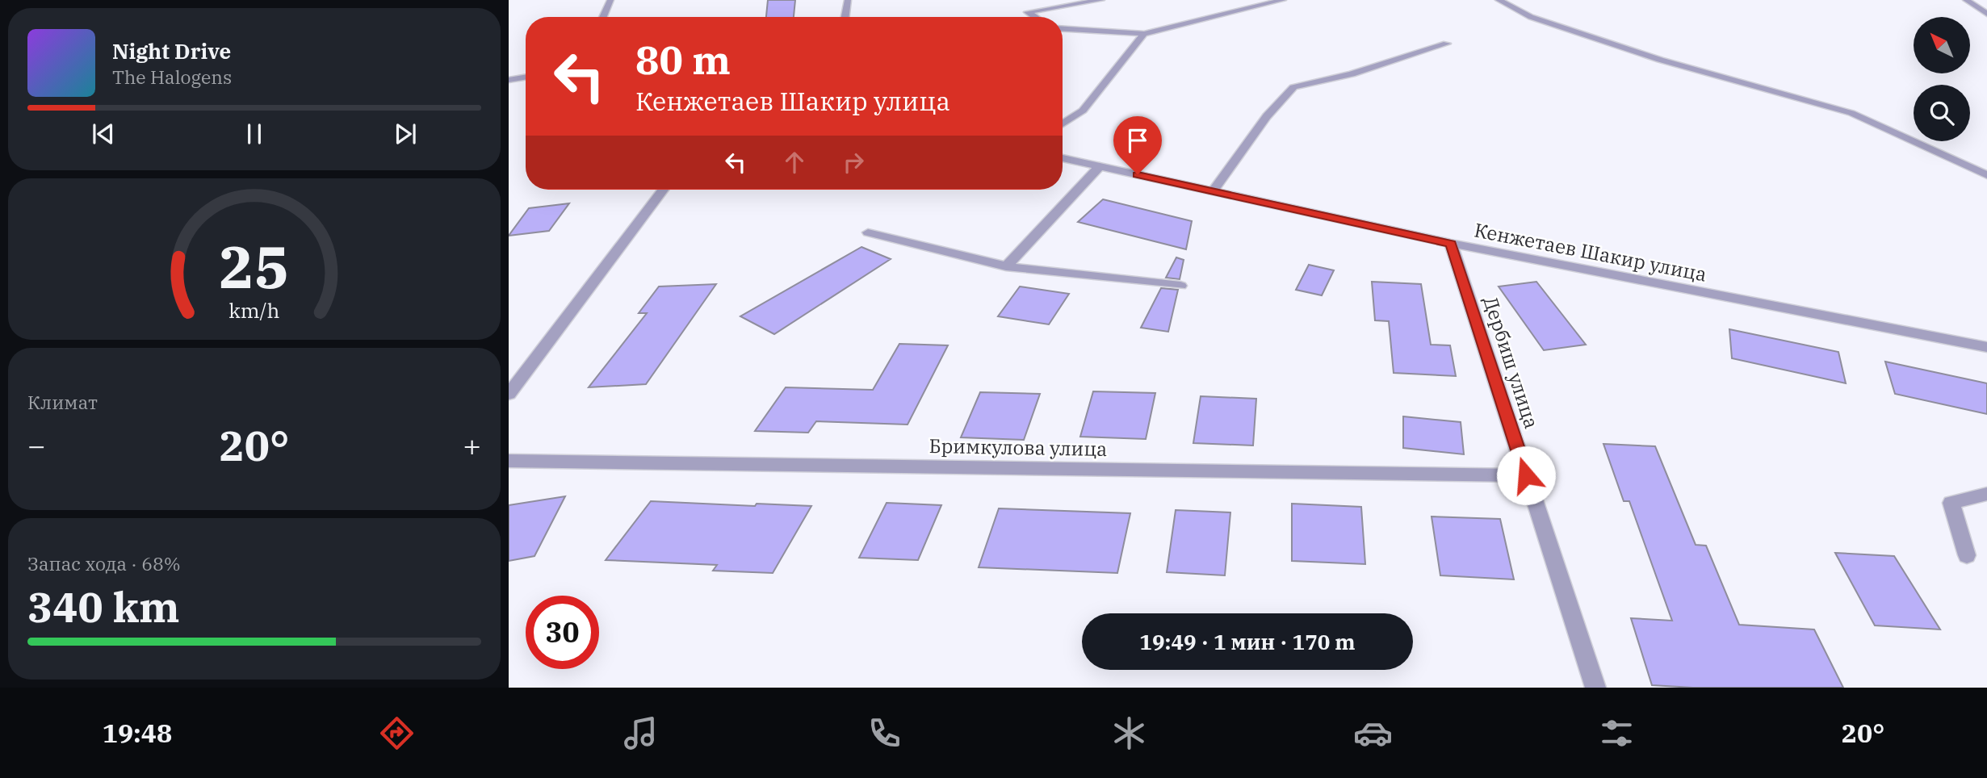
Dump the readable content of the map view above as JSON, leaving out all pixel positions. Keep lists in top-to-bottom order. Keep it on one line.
{"streets":{"street":["Кенжетаев Шакир улица","Дербиш улица","Бримкулова улица"]},"crossings":[["Кенжетаев Шакир улица","Дербиш улица"],["Дербиш улица","Бримкулова улица"]],"north":"top left","page":{"turn":["80 m","Кенжетаев Шакир улица"],"song":["Night Drive","The Halogens"],"tile":["Климат",["Запас хода · 68%","340 km"]],"heat":["−","20°","+"],"limit":"30","trip":"19:49 · 1 мин · 170 m","tabs":["19:48","20°"],"gauge":["25","km/h"]}}
